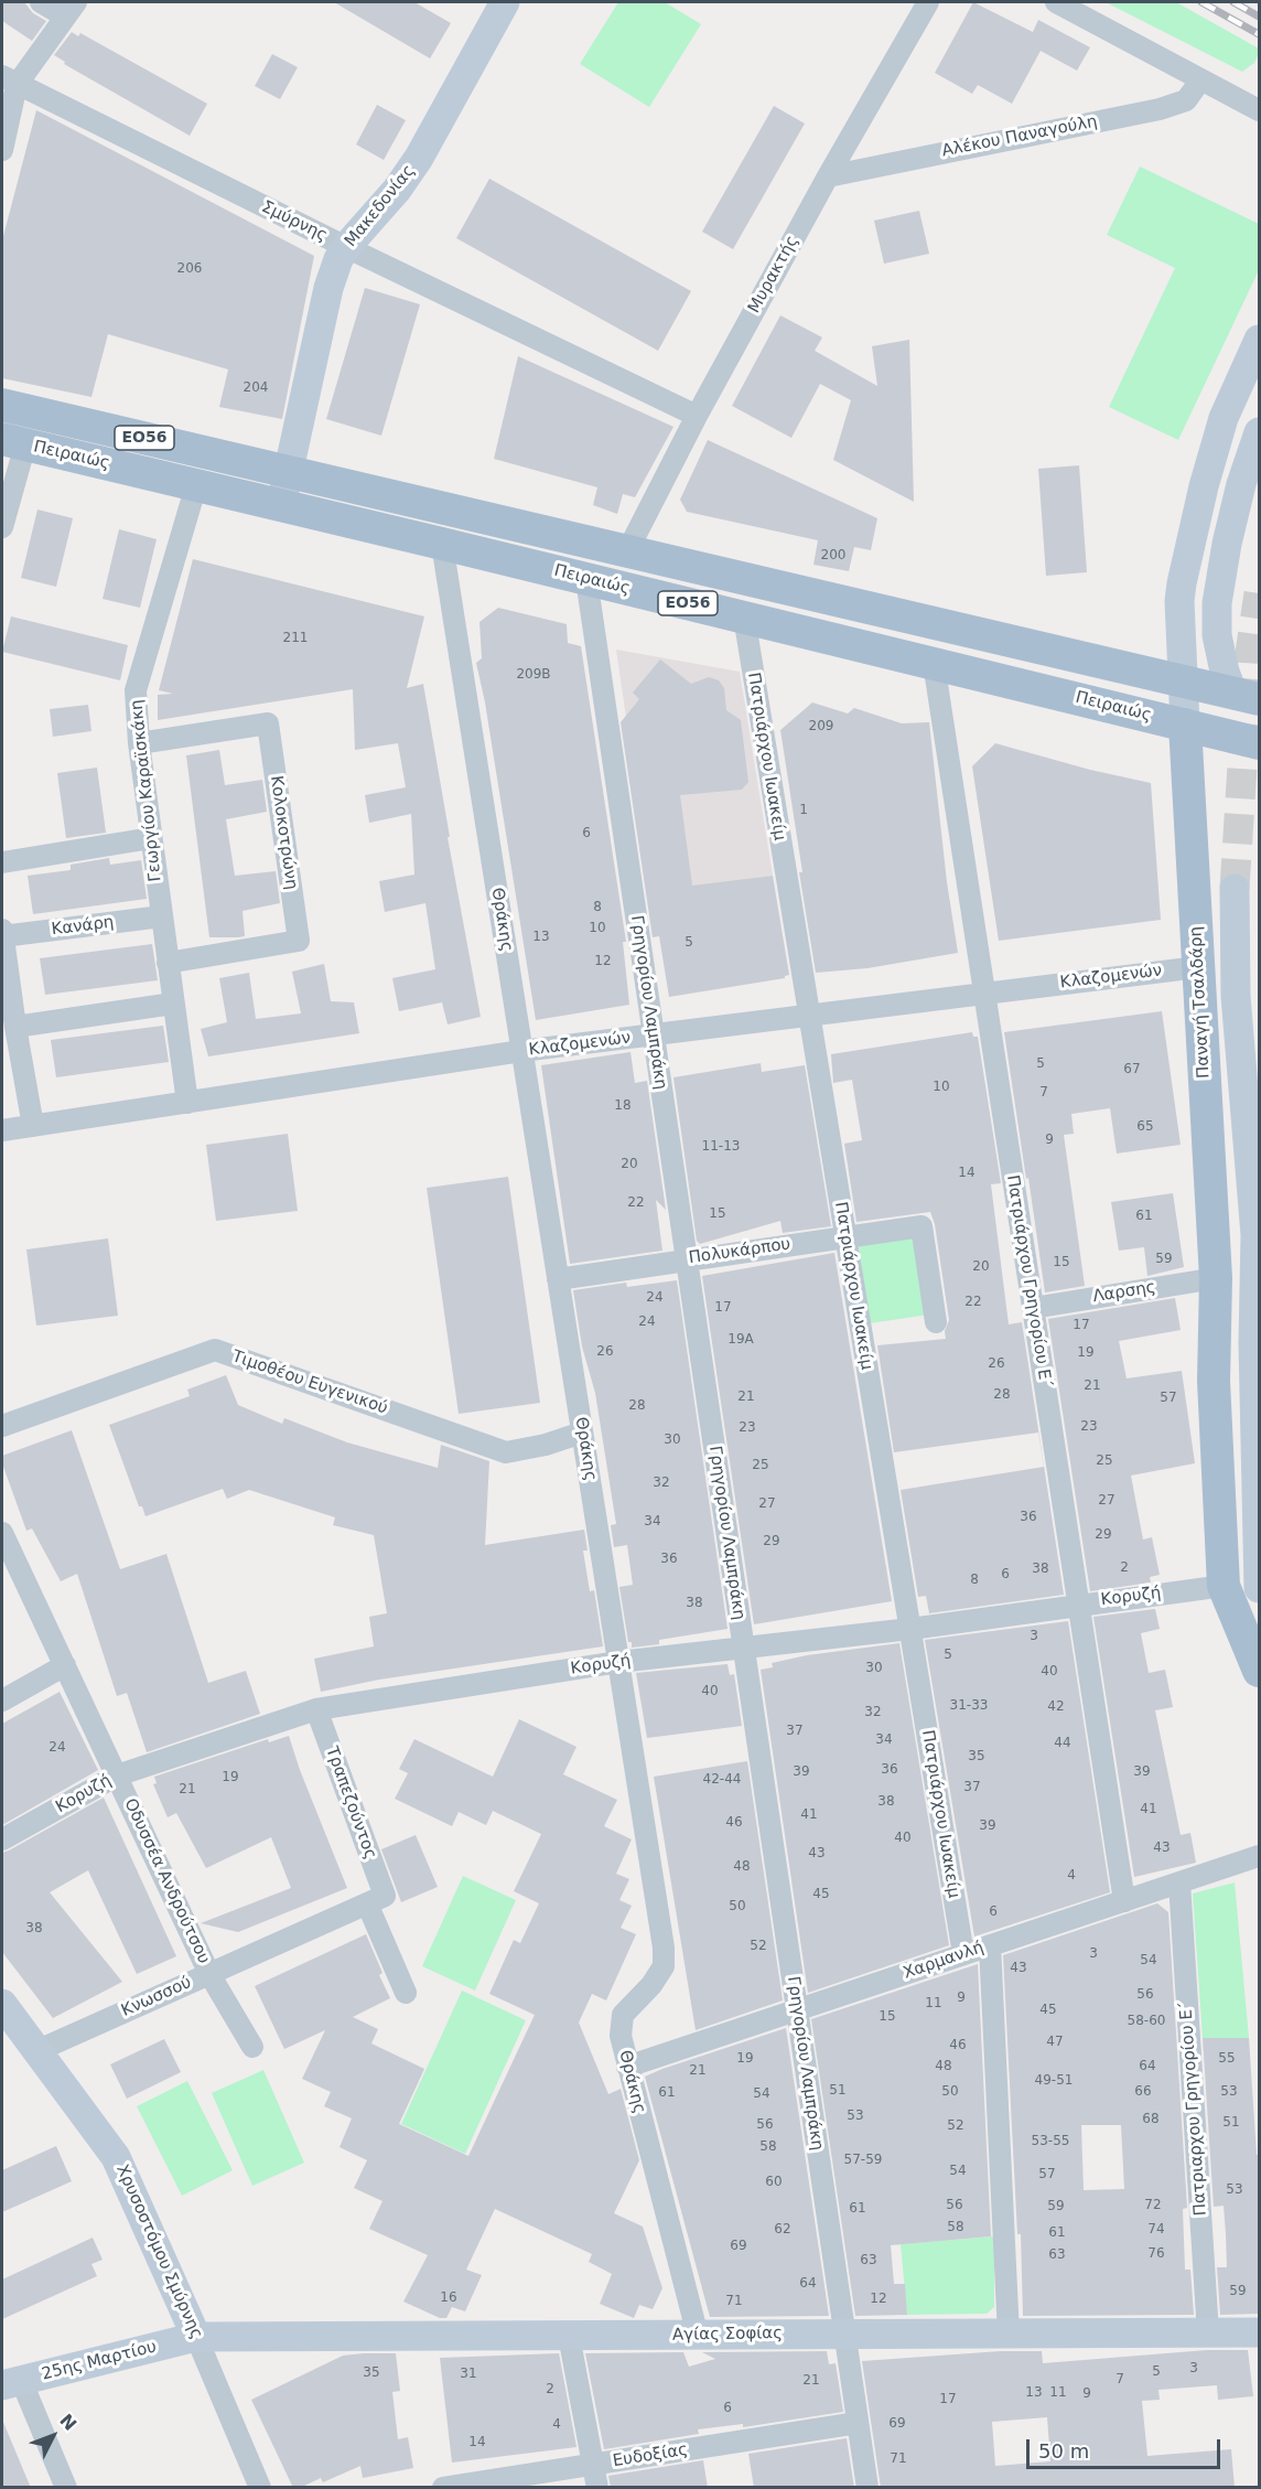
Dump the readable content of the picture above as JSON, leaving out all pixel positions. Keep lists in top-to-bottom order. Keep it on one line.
{"streets":{"main road":["ΕΟ56","Πειραιώς","Παναγή Τσαλδάρη"],"street":["Αλέκου Παναγούλη","Μακεδονίας","Σμύρνης","Μυρακτής","Πατριάρχου Ιωακείμ","Γεωργίου Καραϊσκάκη","Κολοκοτρώνη","Θράκης","Κανάρη","Κλαζομενών","Γρηγορίου Λαμπράκη","Πολυκάρπου","Πατριάρχου Γρηγορίου Ε΄","Λαρσης","Τιμοθέου Ευγενικού","Κορυζή","Τραπεζούντος","Οδυσσέα Ανδρούτσου","Χαρμανλή","Κνωσσού","Πατριαρχου Γρηγορίου Ε΄","Χρυσοστόμου Σμύρνης","Αγίας Σοφίας","25ης Μαρτίου","Ευδοξίας"]},"crossings":[["Αλέκου Παναγούλη","Μυρακτής"],["Μακεδονίας","Σμύρνης"],["Μακεδονίας","Πειραιώς"],["Σμύρνης","Μυρακτής"],["Μυρακτής","Πειραιώς"],["Πειραιώς","Πατριάρχου Ιωακείμ"],["Πειραιώς","Γεωργίου Καραϊσκάκη"],["Πειραιώς","Θράκης"],["Πειραιώς","Γρηγορίου Λαμπράκη"],["Πειραιώς","Παναγή Τσαλδάρη"],["Πειραιώς","Πατριάρχου Γρηγορίου Ε΄"],["Πατριάρχου Ιωακείμ","Κλαζομενών"],["Πατριάρχου Ιωακείμ","Πολυκάρπου"],["Πατριάρχου Ιωακείμ","Κορυζή"],["Πατριάρχου Ιωακείμ","Χαρμανλή"],["Γεωργίου Καραϊσκάκη","Κολοκοτρώνη"],["Γεωργίου Καραϊσκάκη","Κανάρη"],["Γεωργίου Καραϊσκάκη","Κλαζομενών"],["Θράκης","Κλαζομενών"],["Θράκης","Πολυκάρπου"],["Θράκης","Τιμοθέου Ευγενικού"],["Θράκης","Κορυζή"],["Θράκης","Χαρμανλή"],["Θράκης","Αγίας Σοφίας"],["Κλαζομενών","Γρηγορίου Λαμπράκη"],["Κλαζομενών","Παναγή Τσαλδάρη"],["Κλαζομενών","Πατριάρχου Γρηγορίου Ε΄"],["Γρηγορίου Λαμπράκη","Πολυκάρπου"],["Γρηγορίου Λαμπράκη","Κορυζή"],["Γρηγορίου Λαμπράκη","Χαρμανλή"],["Γρηγορίου Λαμπράκη","Αγίας Σοφίας"],["Γρηγορίου Λαμπράκη","Ευδοξίας"],["Παναγή Τσαλδάρη","Λαρσης"],["Παναγή Τσαλδάρη","Κορυζή"],["Πατριάρχου Γρηγορίου Ε΄","Λαρσης"],["Πατριάρχου Γρηγορίου Ε΄","Κορυζή"],["Πατριάρχου Γρηγορίου Ε΄","Χαρμανλή"],["Κορυζή","Τραπεζούντος"],["Κορυζή","Οδυσσέα Ανδρούτσου"],["Τραπεζούντος","Κνωσσού"],["Οδυσσέα Ανδρούτσου","Κνωσσού"],["Χαρμανλή","Πατριαρχου Γρηγορίου Ε΄"],["Κνωσσού","Χρυσοστόμου Σμύρνης"],["Πατριαρχου Γρηγορίου Ε΄","Αγίας Σοφίας"],["Χρυσοστόμου Σμύρνης","Αγίας Σοφίας"],["Χρυσοστόμου Σμύρνης","25ης Μαρτίου"],["Αγίας Σοφίας","25ης Μαρτίου"]],"house_numbers":["206","204","200","211","209Β","209","1","6","8","10","13","5","12","5","67","10","7","18","65","9","11-13","20","14","22","15","61","59","15","20","24","22","17","24","17","19Α","26","19","26","21","28","21","57","28","23","23","30","25","25","32","27","27","36","34","29","29","36","2","38","6","8","38","3","5","30","40","40","31-33","42","32","37","34","44","24","35","36","39","39","19","42-44","37","21","38","41","41","46","39","40","43","43","48","4","45","50","6","38","52","3","54","43","56","9","11","45","15","58-60","47","46","19","55","48","64","21","49-51","51","50","66","53","61","54","53","68","51","56","52","53-55","58","57-59","54","57","60","53","56","72","59","61","58","62","74","61","69","76","63","63","64","59","16","12","71","3","5","35","31","7","21","2","13","11","9","17","6","69","4","14","71"],"scale_bar":"50 m","north":"top right"}
